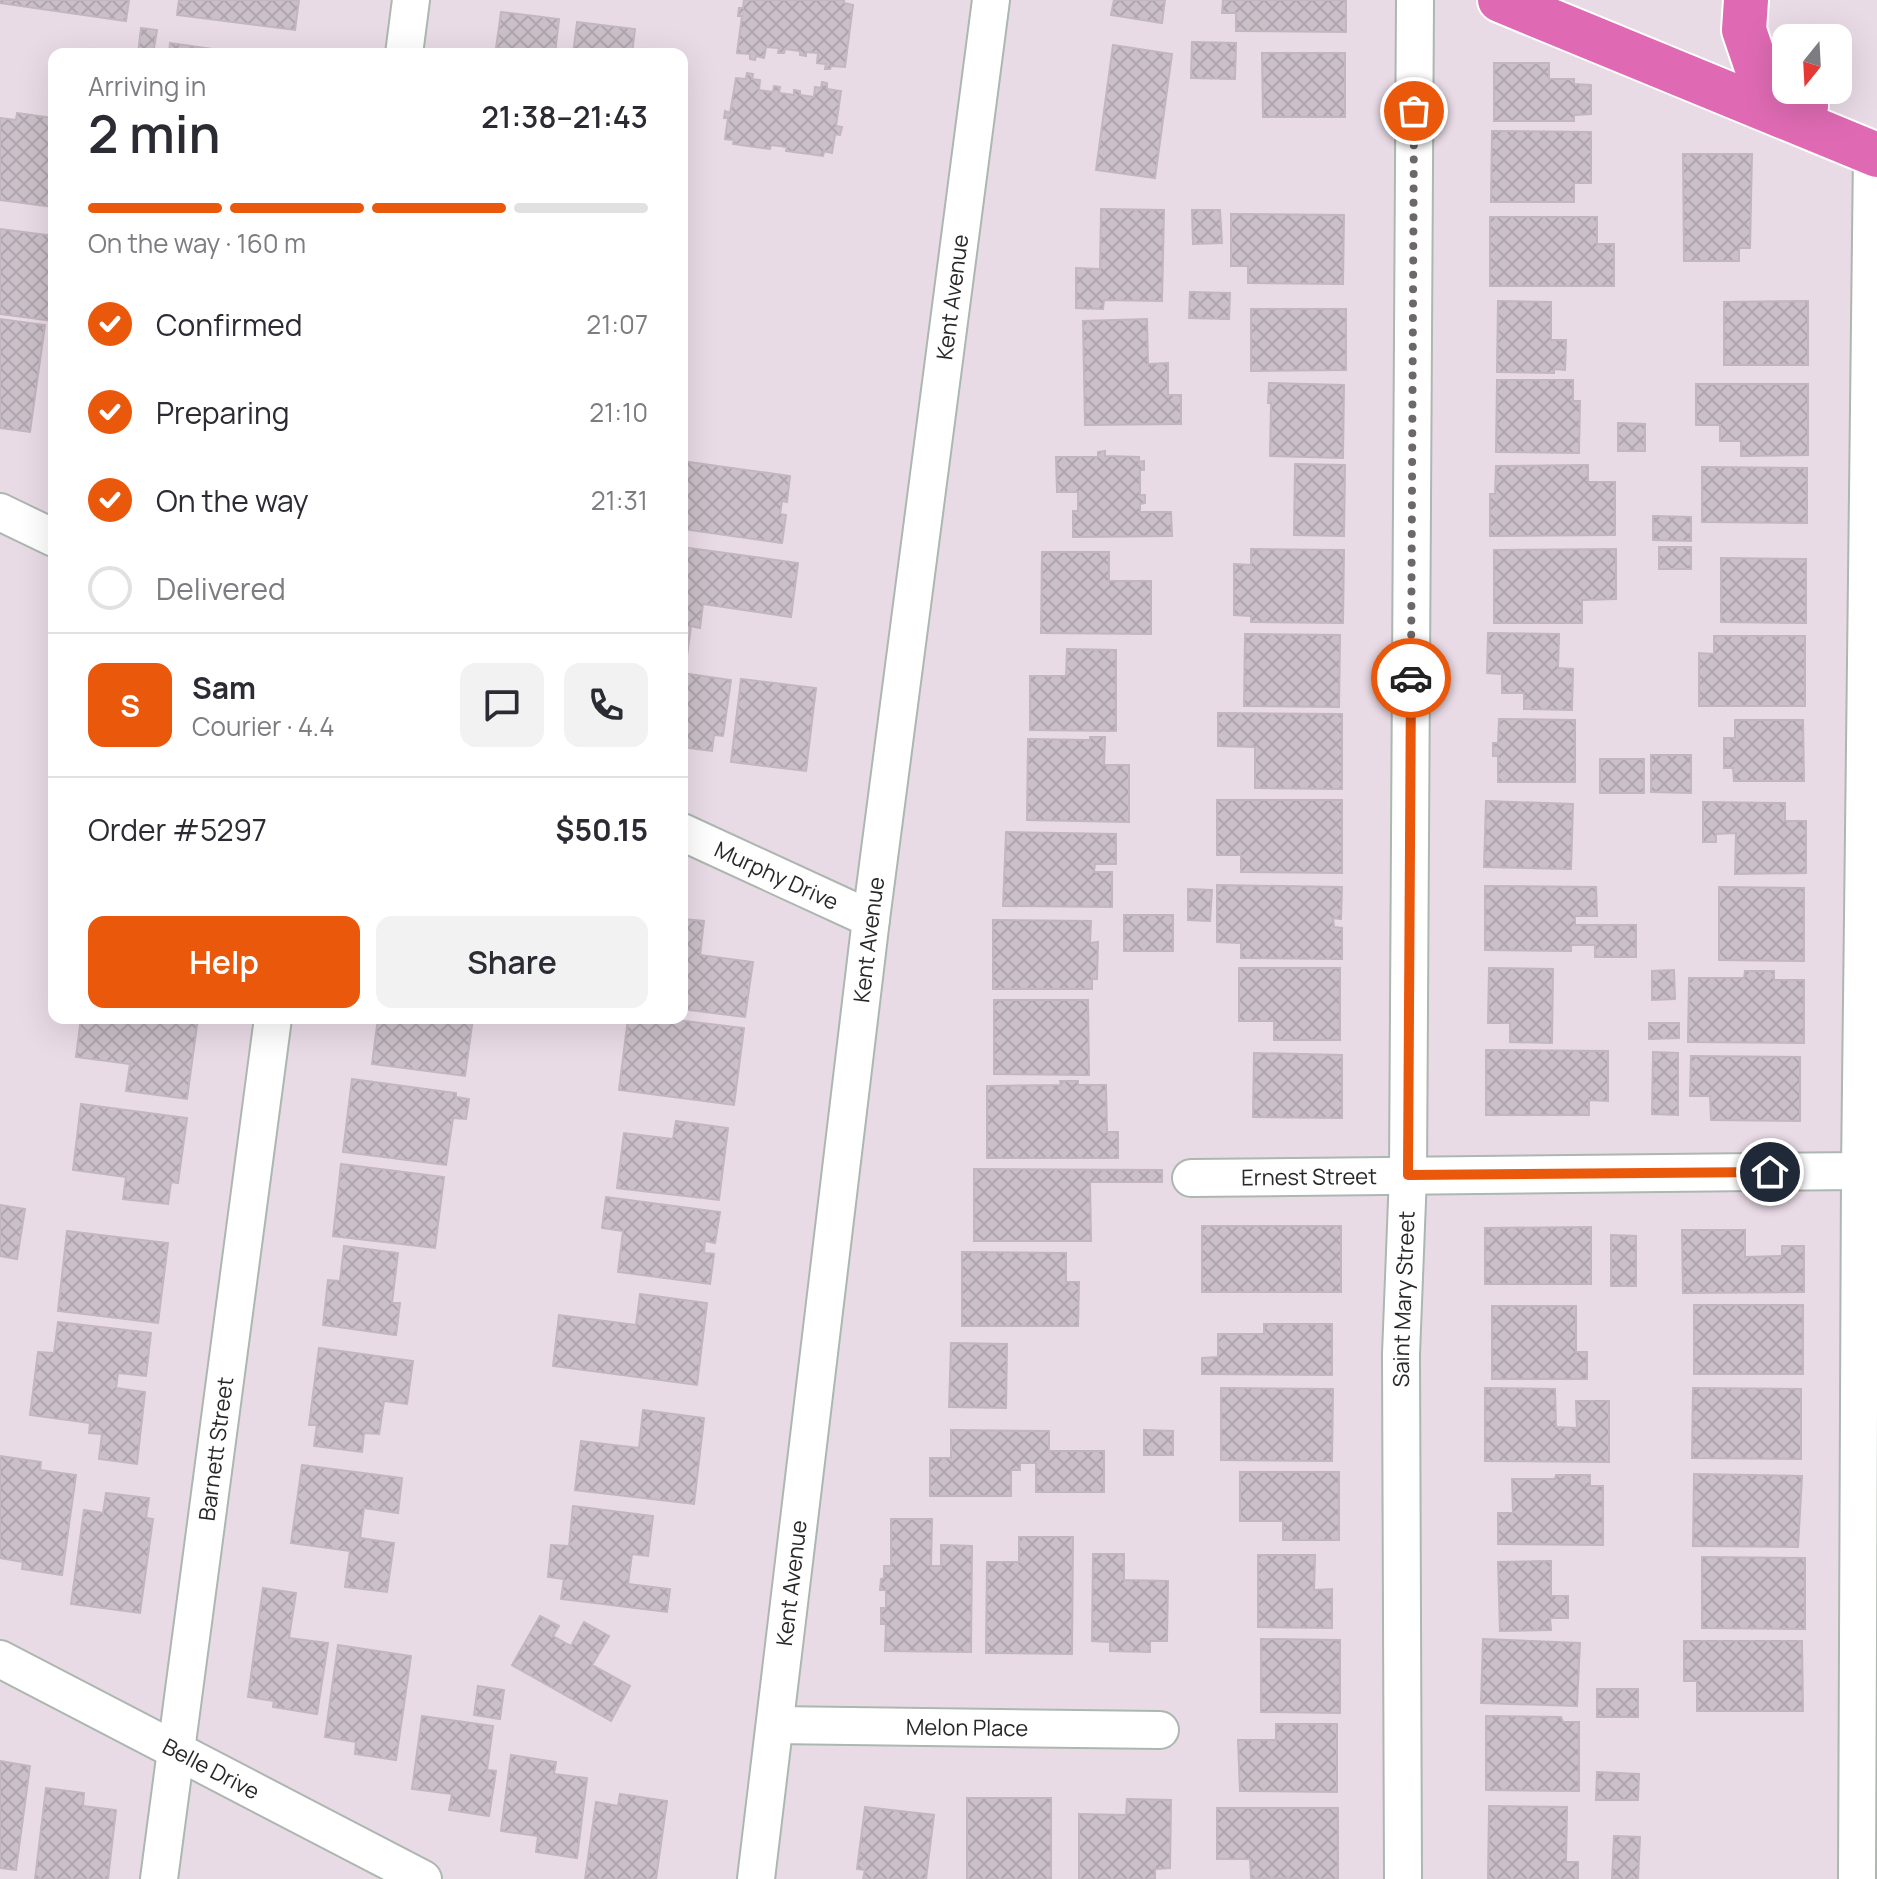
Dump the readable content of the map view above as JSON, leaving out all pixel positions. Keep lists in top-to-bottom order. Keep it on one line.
{"streets":{"street":["Kent Avenue","Murphy Drive","Ernest Street","Saint Mary Street","Barnett Street","Melon Place","Belle Drive"]},"crossings":[["Kent Avenue","Murphy Drive"],["Kent Avenue","Melon Place"],["Ernest Street","Saint Mary Street"],["Barnett Street","Belle Drive"]],"north":"bottom","page":{"heading":["2 min","Arriving in","21:38–21:43"],"panel":["Sam","Courier · 4.4","Order #5297","$50.15"],"bar":"On the way · 160 m","list":[["Confirmed","21:07"],["Preparing","21:10"],["On the way","21:31"],"Delivered"],"round":"S","buttons":["Help","Share"]}}
